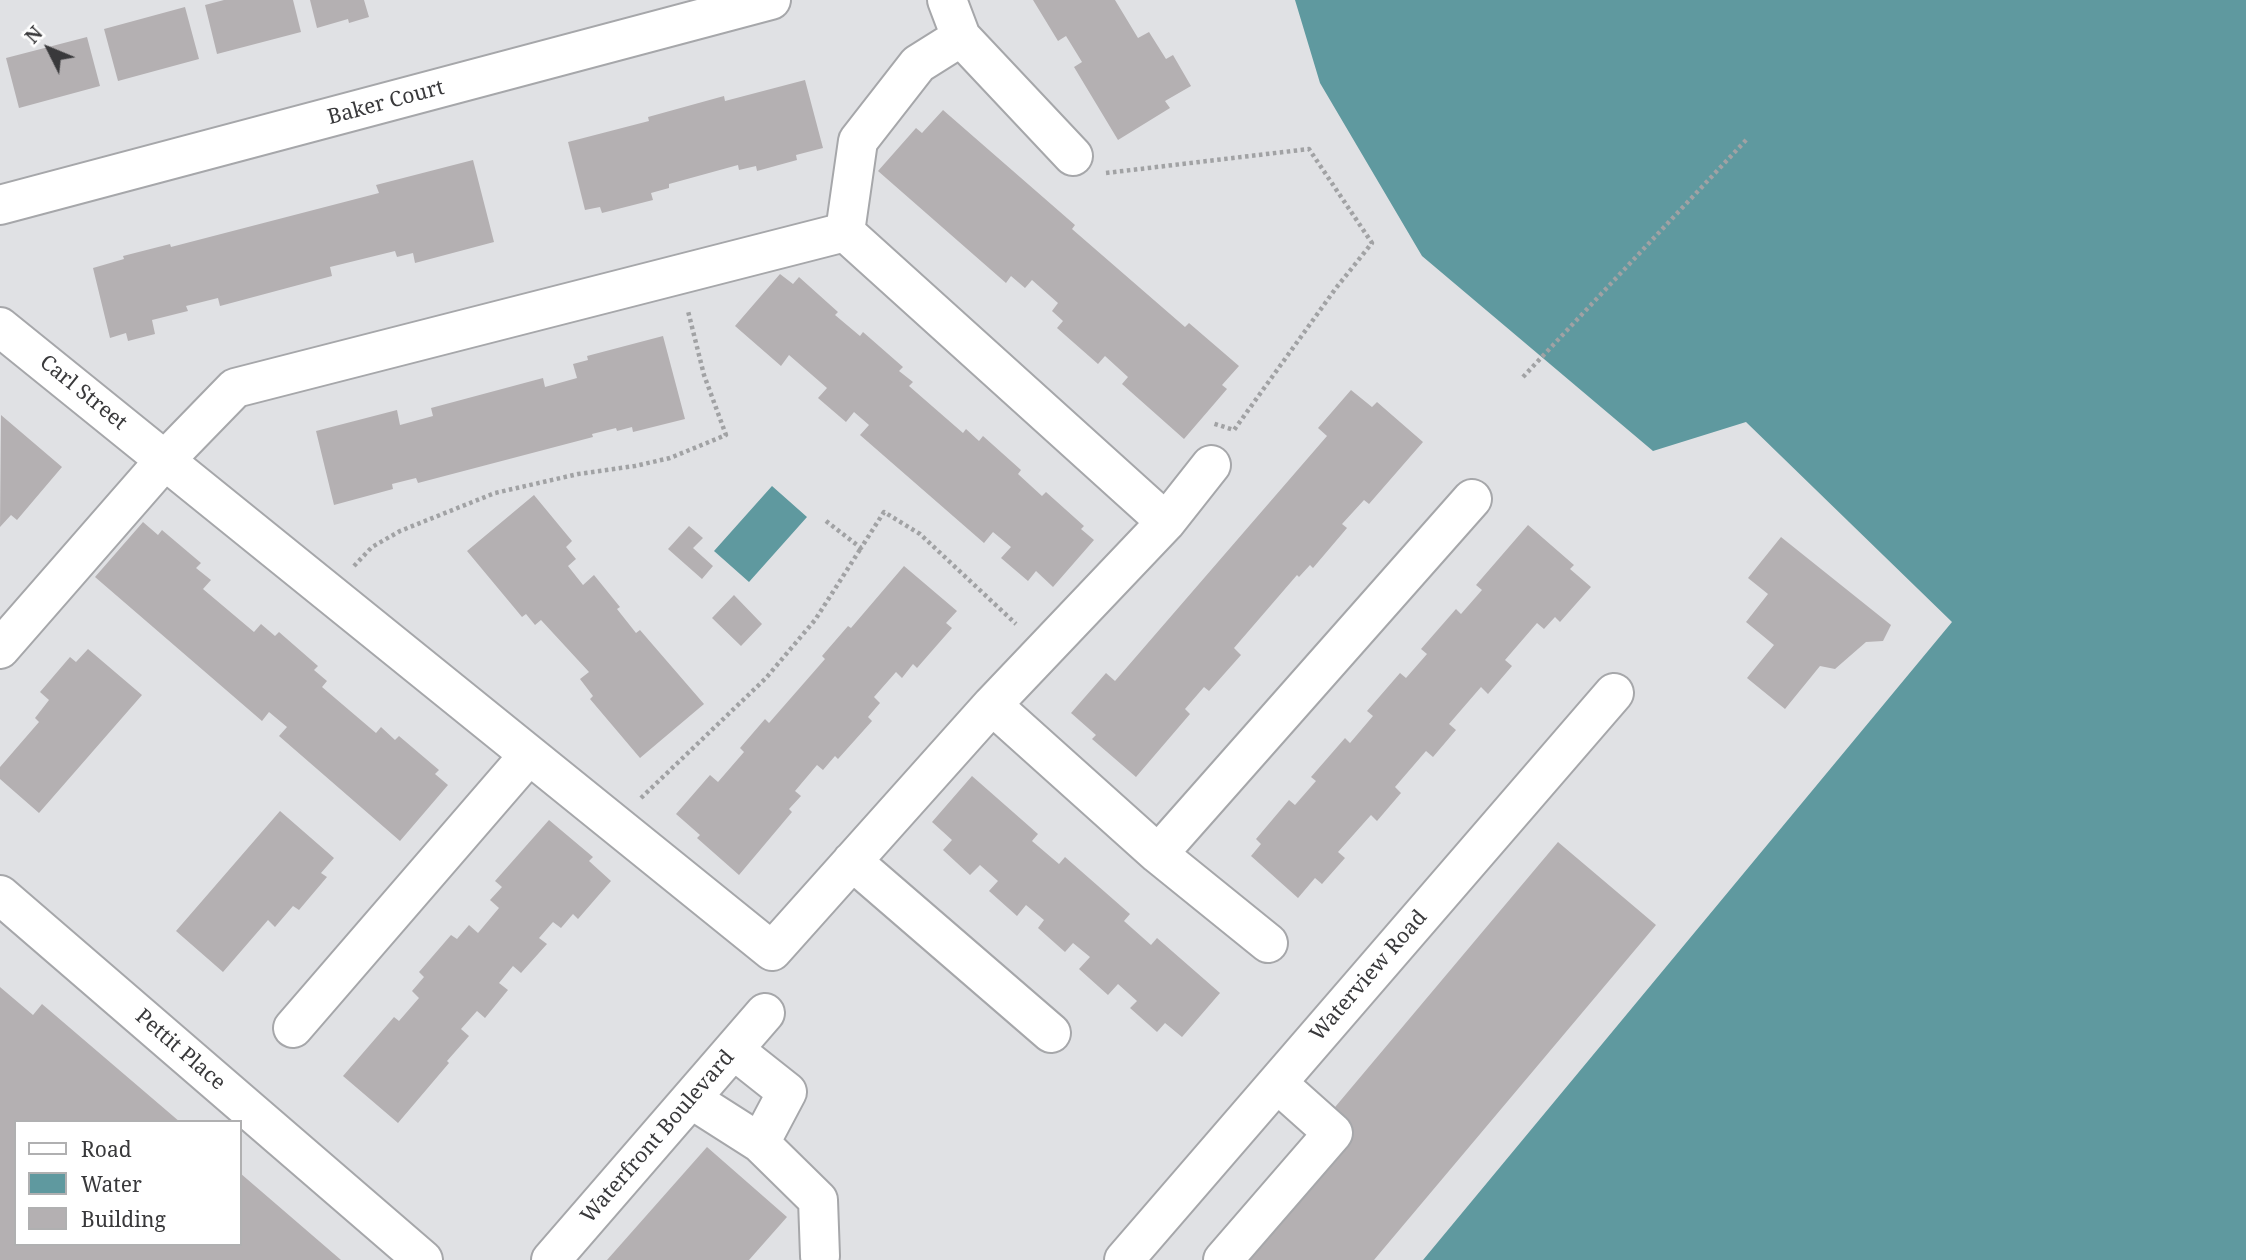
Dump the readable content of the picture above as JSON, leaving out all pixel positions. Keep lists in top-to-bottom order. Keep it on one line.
{"streets":{"street":["Baker Court","Carl Street","Waterview Road","Pettit Place","Waterfront Boulevard"]},"legend":["Road","Water","Building"],"north":"top left"}
